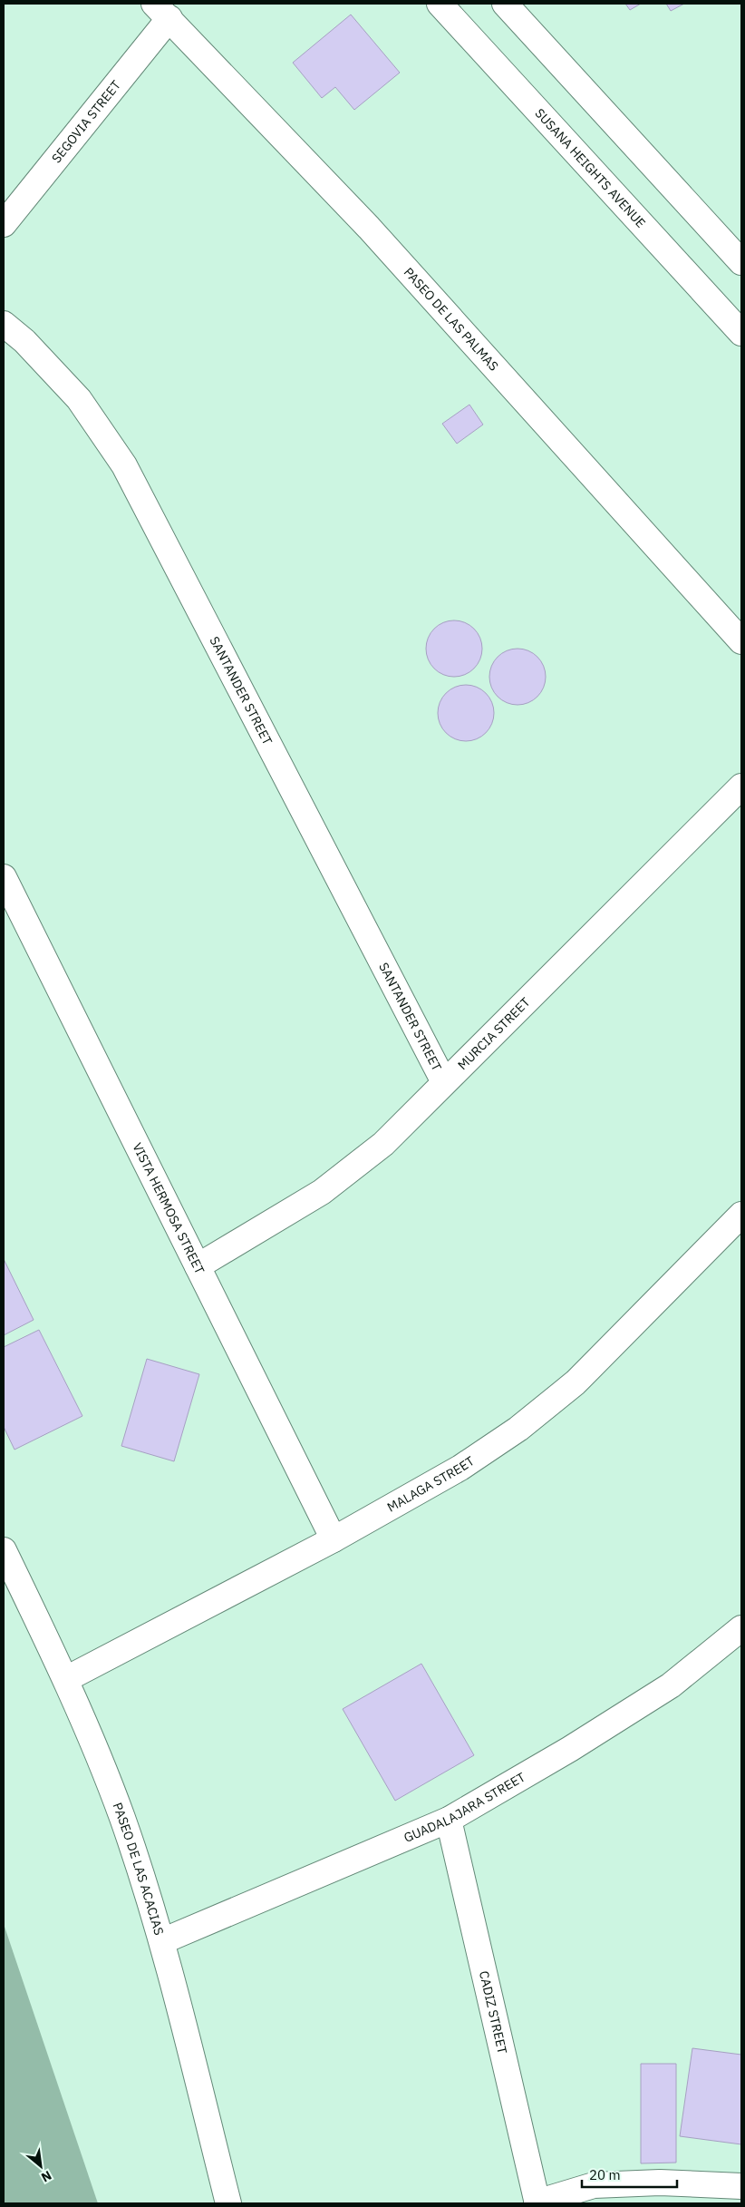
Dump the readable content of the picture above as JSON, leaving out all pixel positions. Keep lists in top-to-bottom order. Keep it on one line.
{"streets":{"street":["SEGOVIA STREET","SUSANA HEIGHTS AVENUE","PASEO DE LAS PALMAS","SANTANDER STREET","MURCIA STREET","VISTA HERMOSA STREET","MALAGA STREET","GUADALAJARA STREET","PASEO DE LAS ACACIAS","CADIZ STREET"]},"crossings":[["SEGOVIA STREET","PASEO DE LAS PALMAS"],["SANTANDER STREET","MURCIA STREET"],["MURCIA STREET","VISTA HERMOSA STREET"],["VISTA HERMOSA STREET","MALAGA STREET"],["MALAGA STREET","PASEO DE LAS ACACIAS"],["GUADALAJARA STREET","PASEO DE LAS ACACIAS"],["GUADALAJARA STREET","CADIZ STREET"]],"scale_bar":"20 m","north":"bottom right"}
